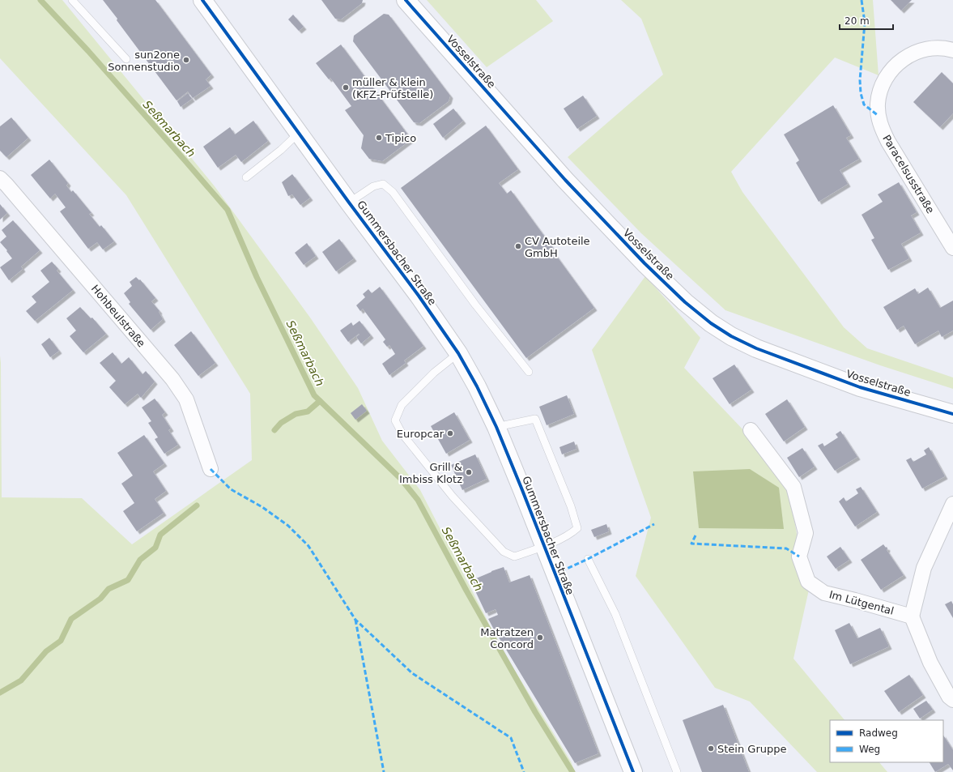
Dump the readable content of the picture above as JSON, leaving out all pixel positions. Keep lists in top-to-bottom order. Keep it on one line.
{"streets":{"main road":["Vosselstraße","Gummersbacher Straße"],"street":["Paracelsusstraße","Hohbeulstraße","Im Lütgental"]},"water":["Seßmarbach"],"places":["sun2one Sonnenstudio","müller & klein (KFZ-Prüfstelle)","Tipico","CV Autoteile GmbH","Europcar","Grill & Imbiss Klotz","Matratzen Concord","Stein Gruppe"],"legend":["Radweg","Weg"],"scale_bar":"20 m"}
